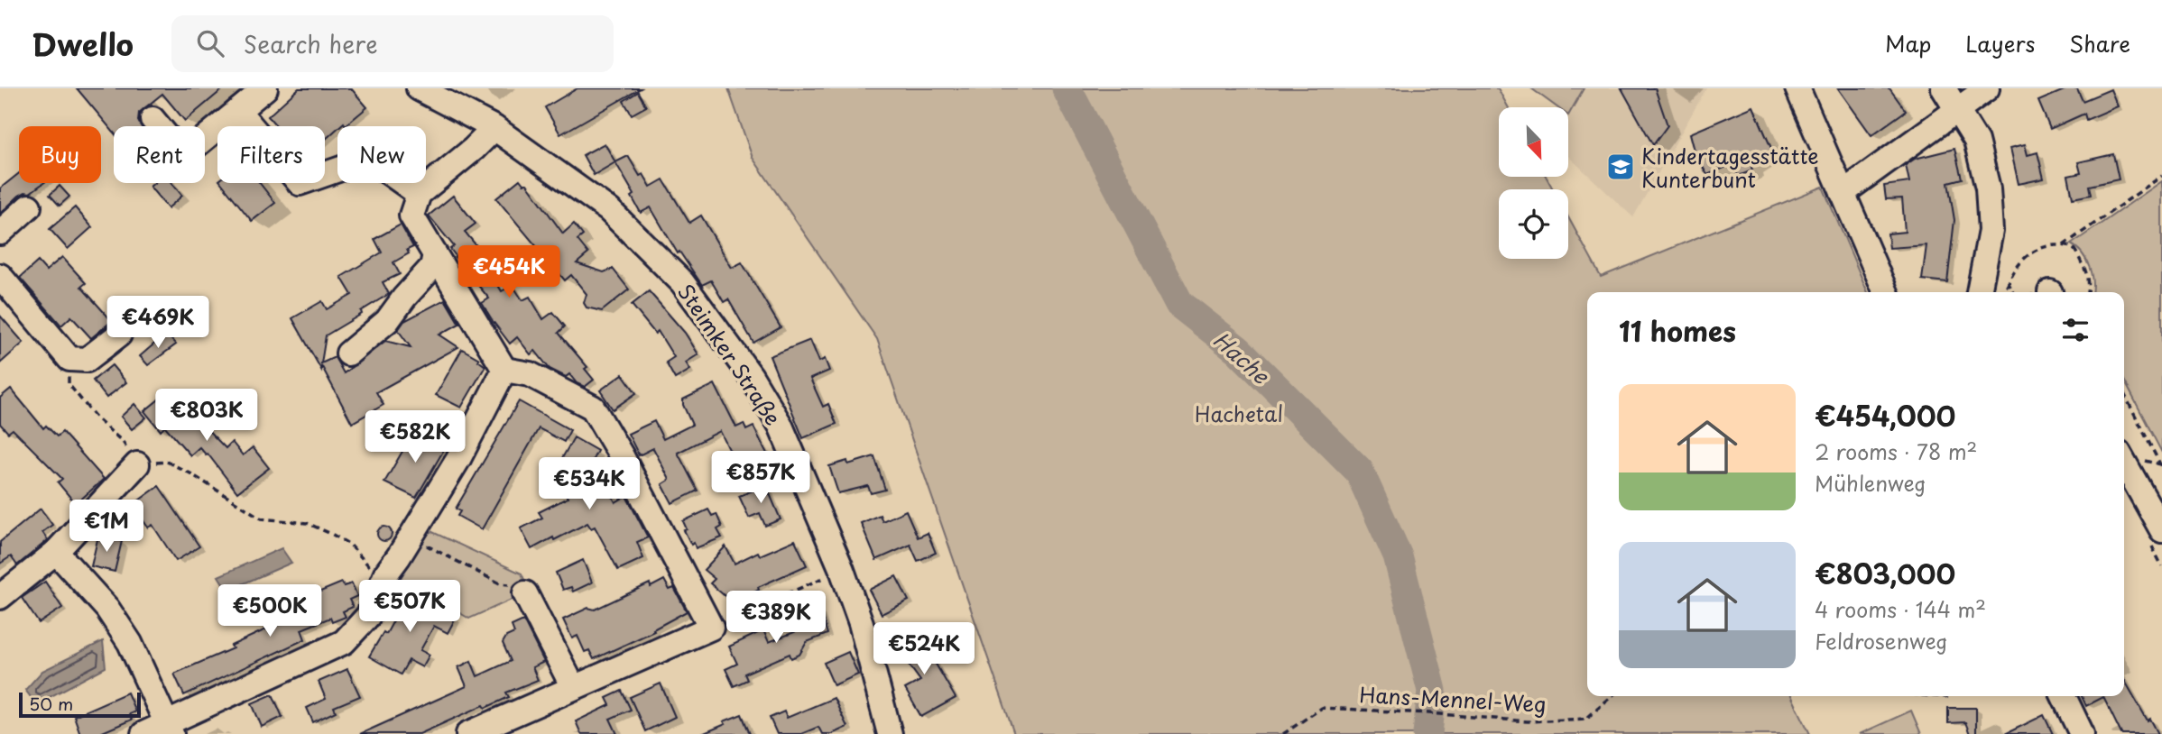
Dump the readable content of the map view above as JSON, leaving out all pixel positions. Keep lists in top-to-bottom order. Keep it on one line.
{"streets":{"street":["Steimker Straße"],"path":["Hans-Mennel-Weg"]},"water":["Hache"],"parks":["Hachetal"],"places":{"school or university":["Kindertagesstätte Kunterbunt"]},"scale_bar":"50 m","north":"bottom right","page":{"header":"Dwello","search":"Search here","nav":["Map","Layers","Share"],"chip":["Buy","Rent","Filters","New"],"price":["€454K","€469K","€803K","€582K","€857K","€534K","€1M","€507K","€500K","€389K","€524K"],"heading":"11 homes","list":[{"name":"€454,000","note":"2 rooms · 78 m² · Mühlenweg"},{"name":"€803,000","note":"4 rooms · 144 m² · Feldrosenweg"}],"scale":"50 m"}}
